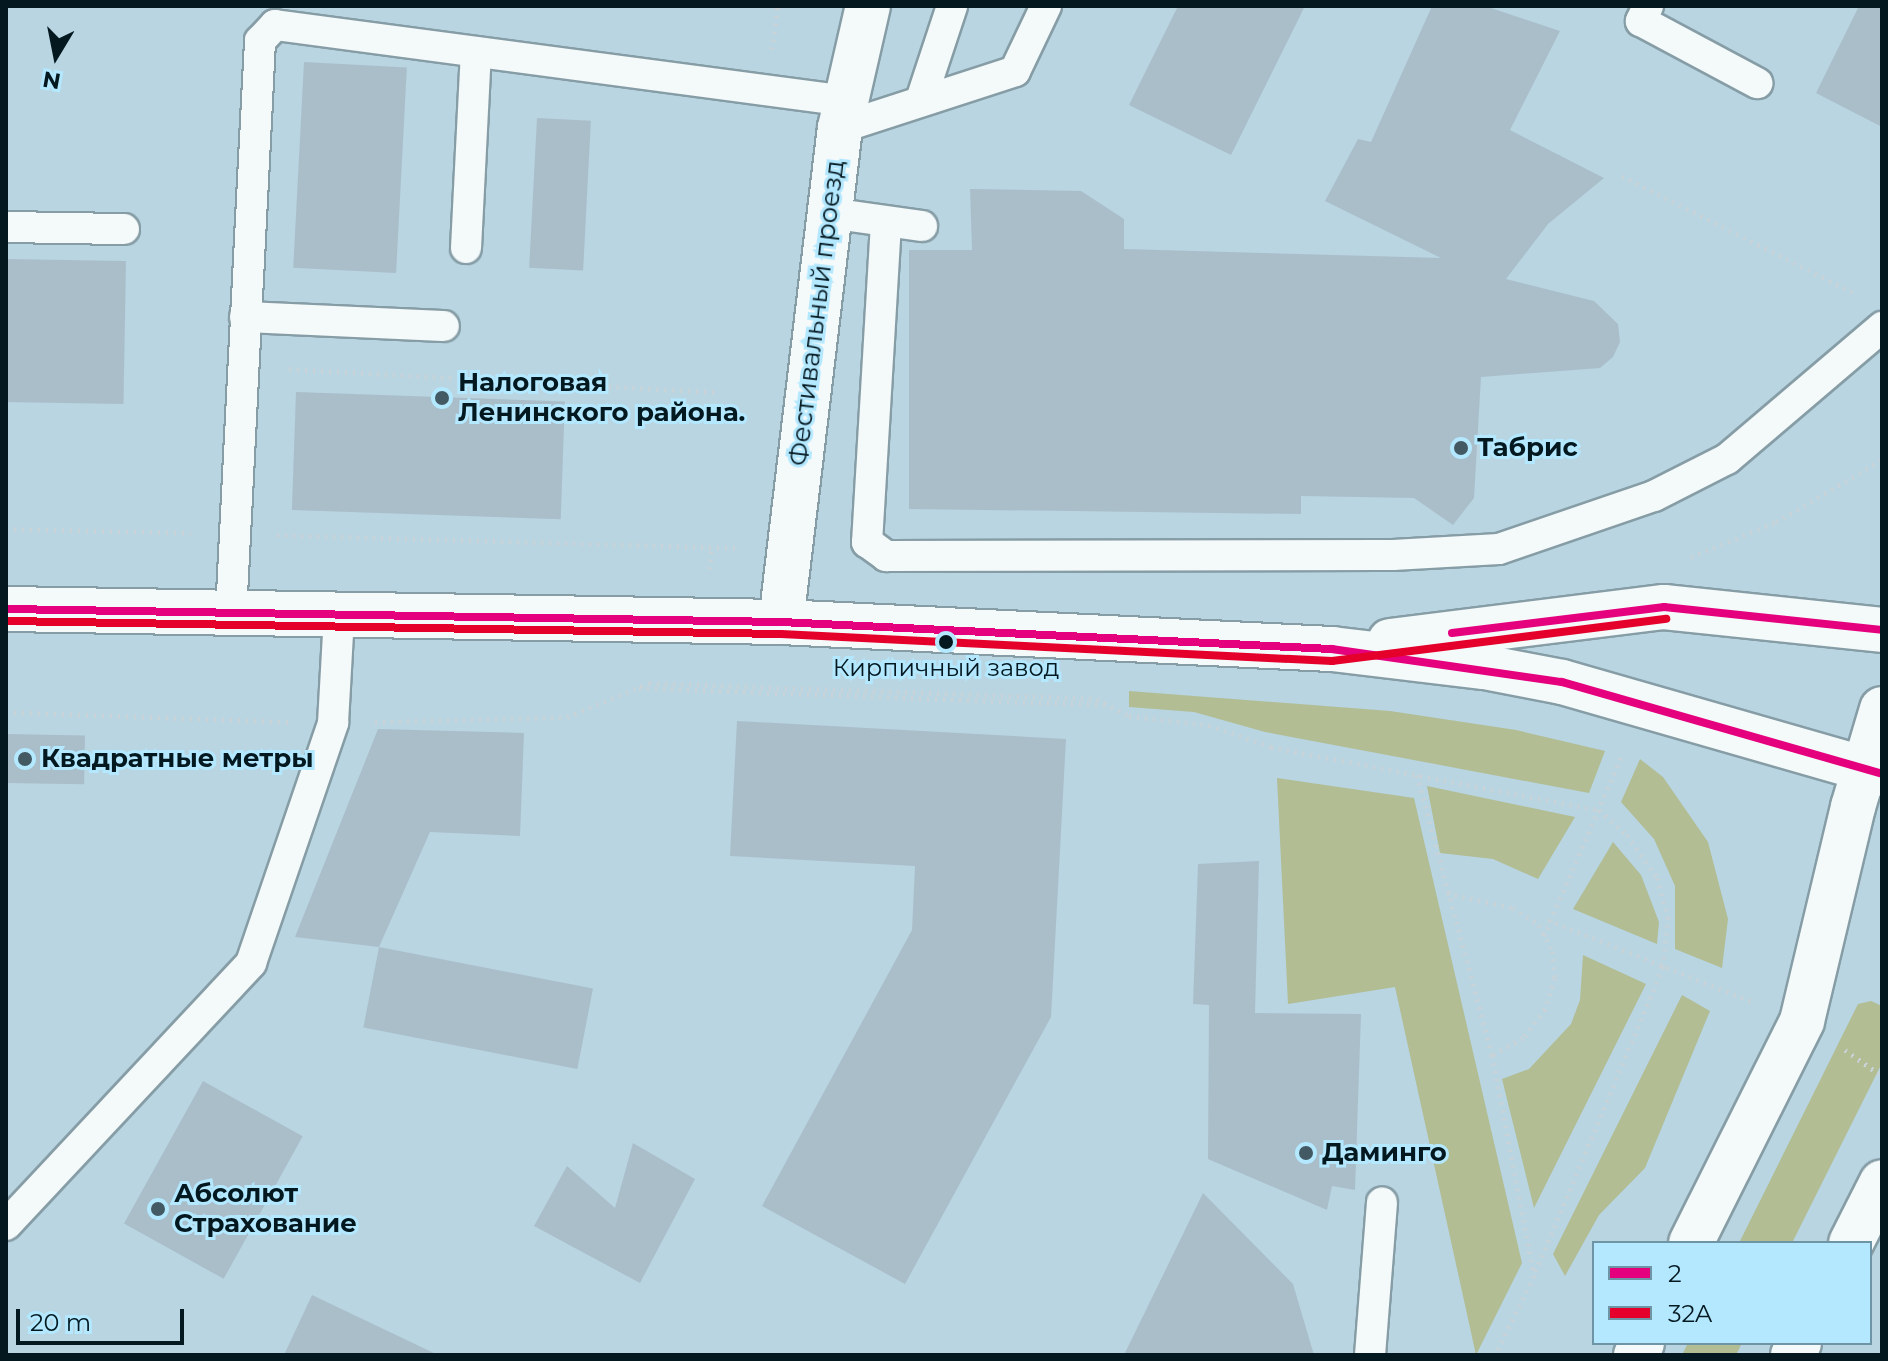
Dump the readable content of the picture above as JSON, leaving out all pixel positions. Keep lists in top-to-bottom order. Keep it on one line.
{"streets":{"main road":["Фестивальный проезд"]},"places":["Налоговая Ленинского района.","Табрис","Кирпичный завод","Квадратные метры","Даминго","Абсолют Страхование"],"lines":["transit line 2","transit line 32A"],"legend":["2","32A"],"scale_bar":"20 m","north":"bottom"}
